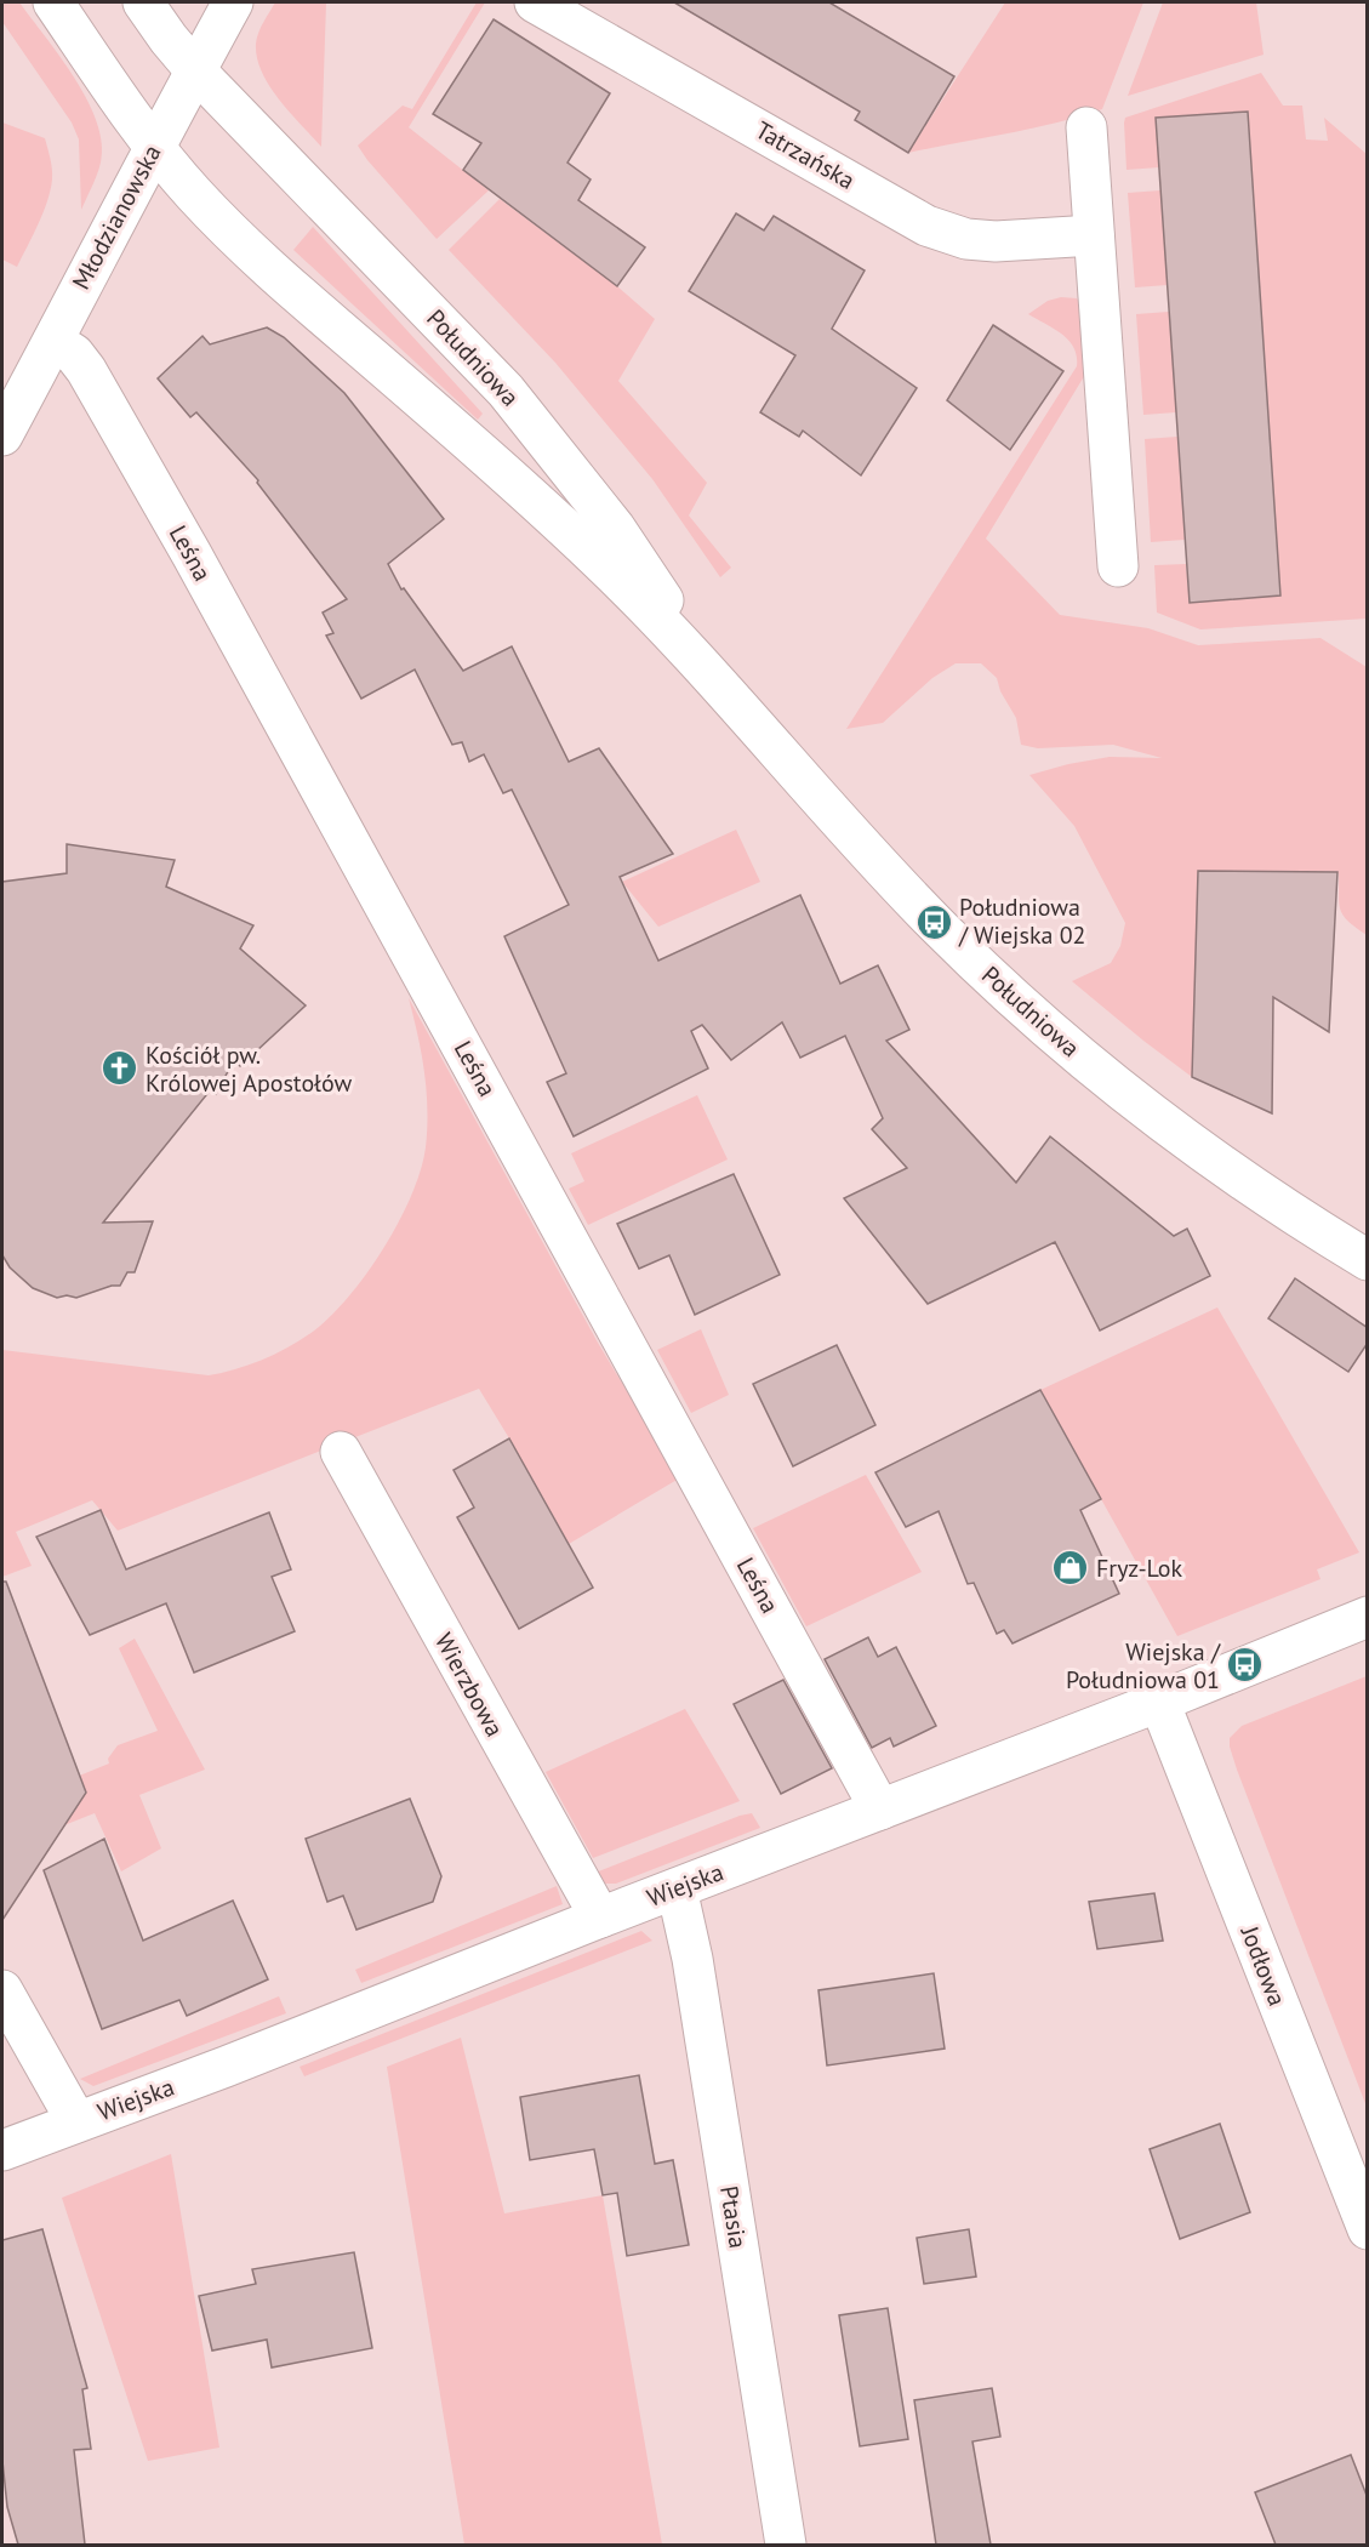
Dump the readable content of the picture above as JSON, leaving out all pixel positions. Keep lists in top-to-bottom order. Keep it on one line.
{"streets":{"street":["Tatrzańska","Młodzianowska","Południowa","Leśna","Wierzbowa","Wiejska","Jodłowa","Ptasia"]},"crossings":[["Młodzianowska","Południowa"],["Młodzianowska","Leśna"],["Leśna","Wiejska"],["Wierzbowa","Wiejska"],["Wiejska","Jodłowa"],["Wiejska","Ptasia"]],"places":{"bus stop":["Południowa / Wiejska 02","Wiejska / Południowa 01"],"church":["Kościół pw. Królowej Apostołów"],"shop":["Fryz-Lok"]}}
